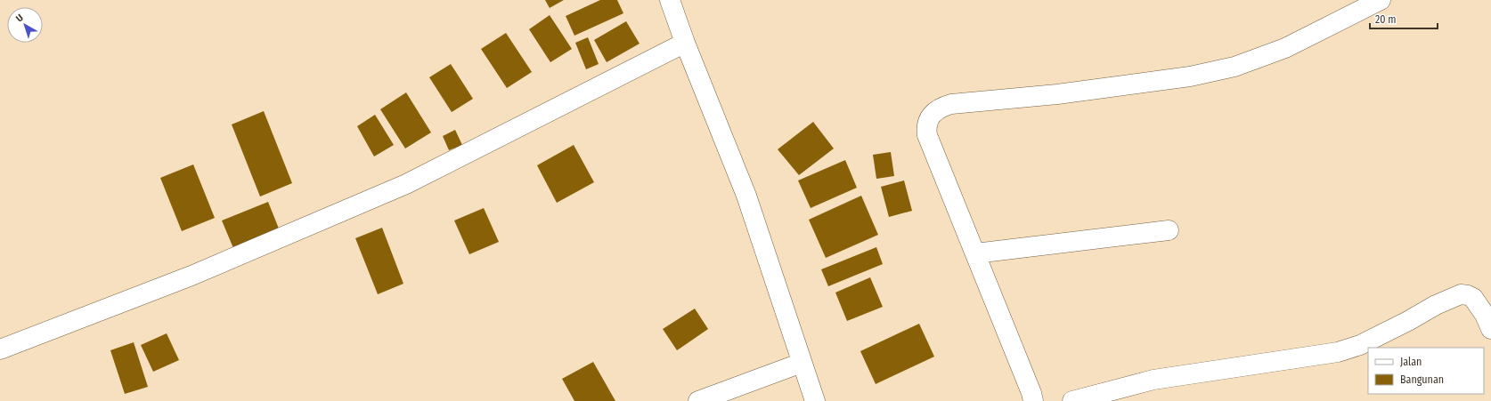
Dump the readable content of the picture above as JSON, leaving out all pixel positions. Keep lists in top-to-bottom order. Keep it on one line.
{"legend":["Jalan","Bangunan"],"scale_bar":"20 m","north":"top left"}
